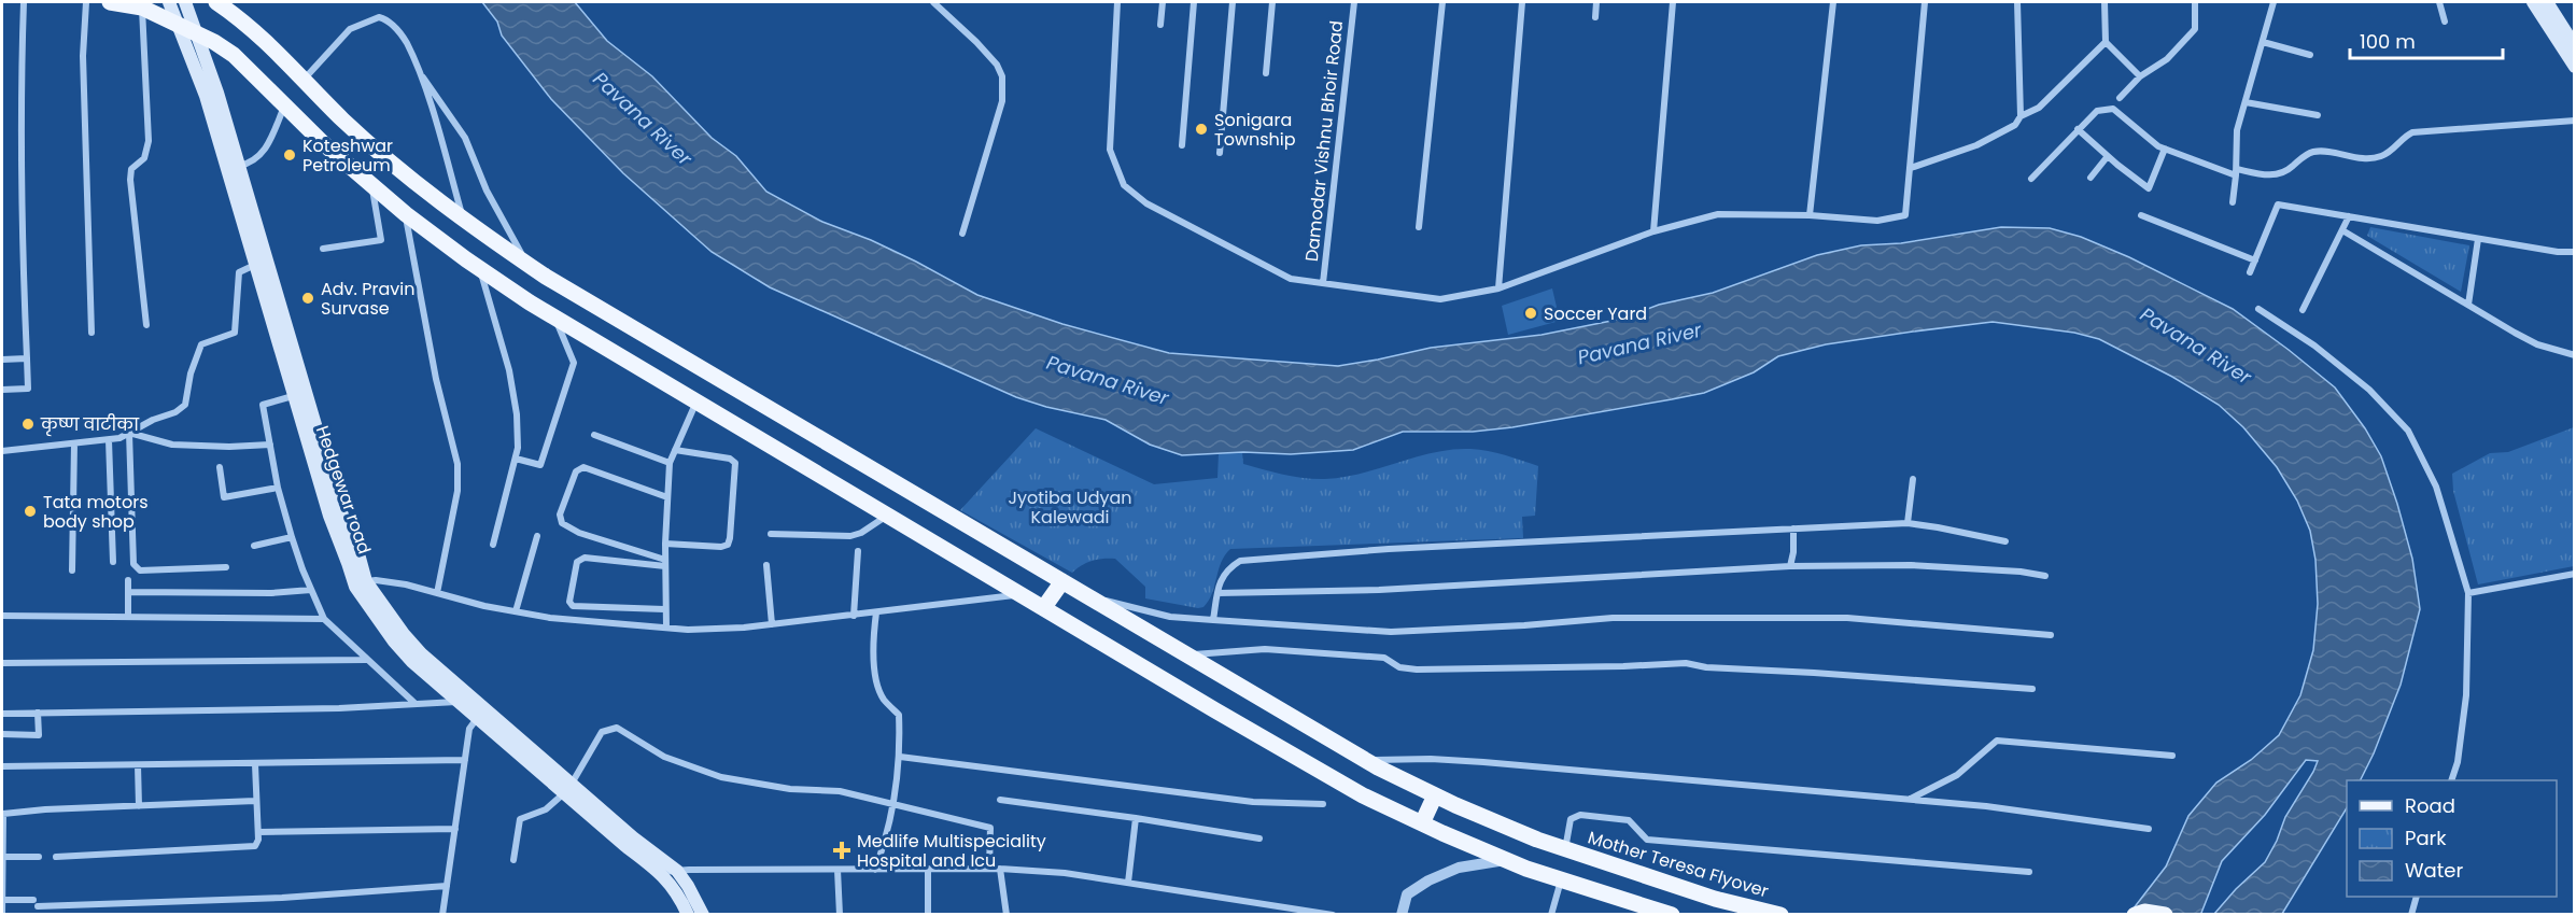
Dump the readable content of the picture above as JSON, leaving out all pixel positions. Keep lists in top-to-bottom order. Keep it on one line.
{"streets":{"main road":["Hedgewar road","Mother Teresa Flyover"],"street":["Damodar Vishnu Bhoir Road"]},"water":["Pavana River"],"parks":["Jyotiba Udyan Kalewadi"],"places":{"other":["Sonigara Township","Koteshwar Petroleum","Adv. Pravin Survase","Soccer Yard","कृष्ण वाटीका","Tata motors body shop"],"health":["Medlife Multispeciality Hospital and Icu"]},"legend":["Road","Park","Water"],"scale_bar":"100 m"}
